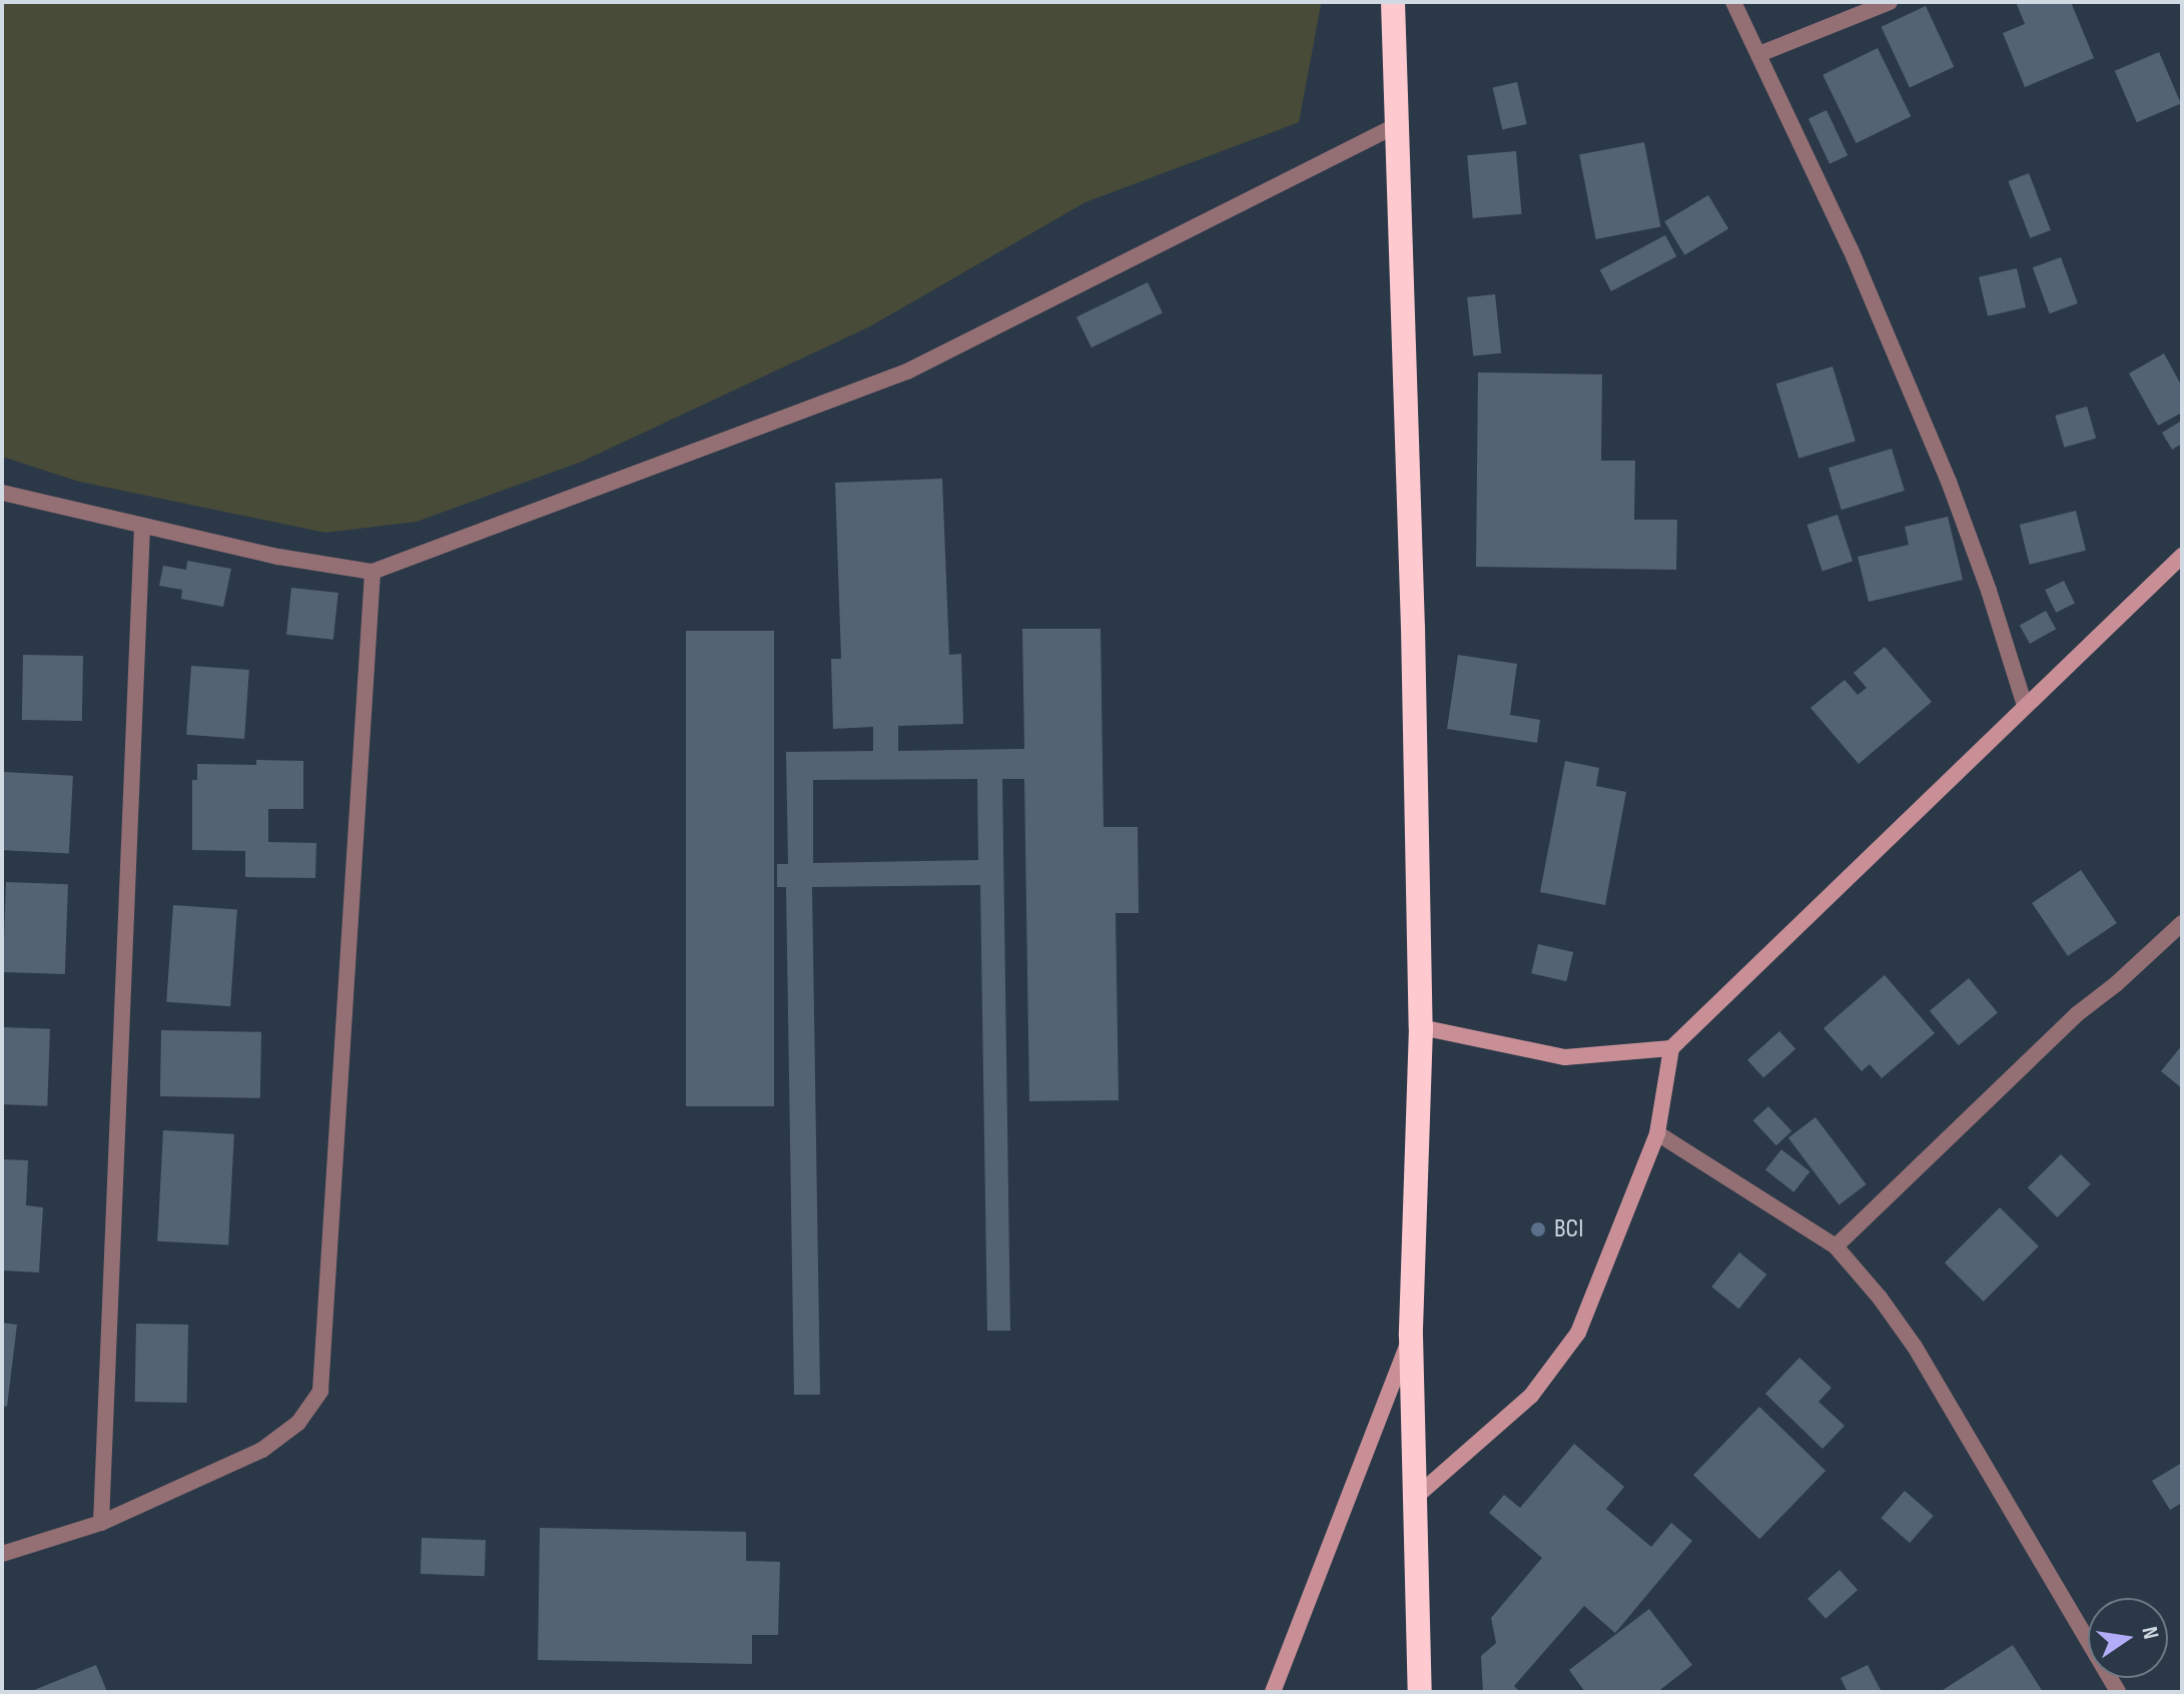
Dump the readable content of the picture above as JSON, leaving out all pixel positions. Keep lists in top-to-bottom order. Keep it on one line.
{"places":["BCI"],"north":"right"}
